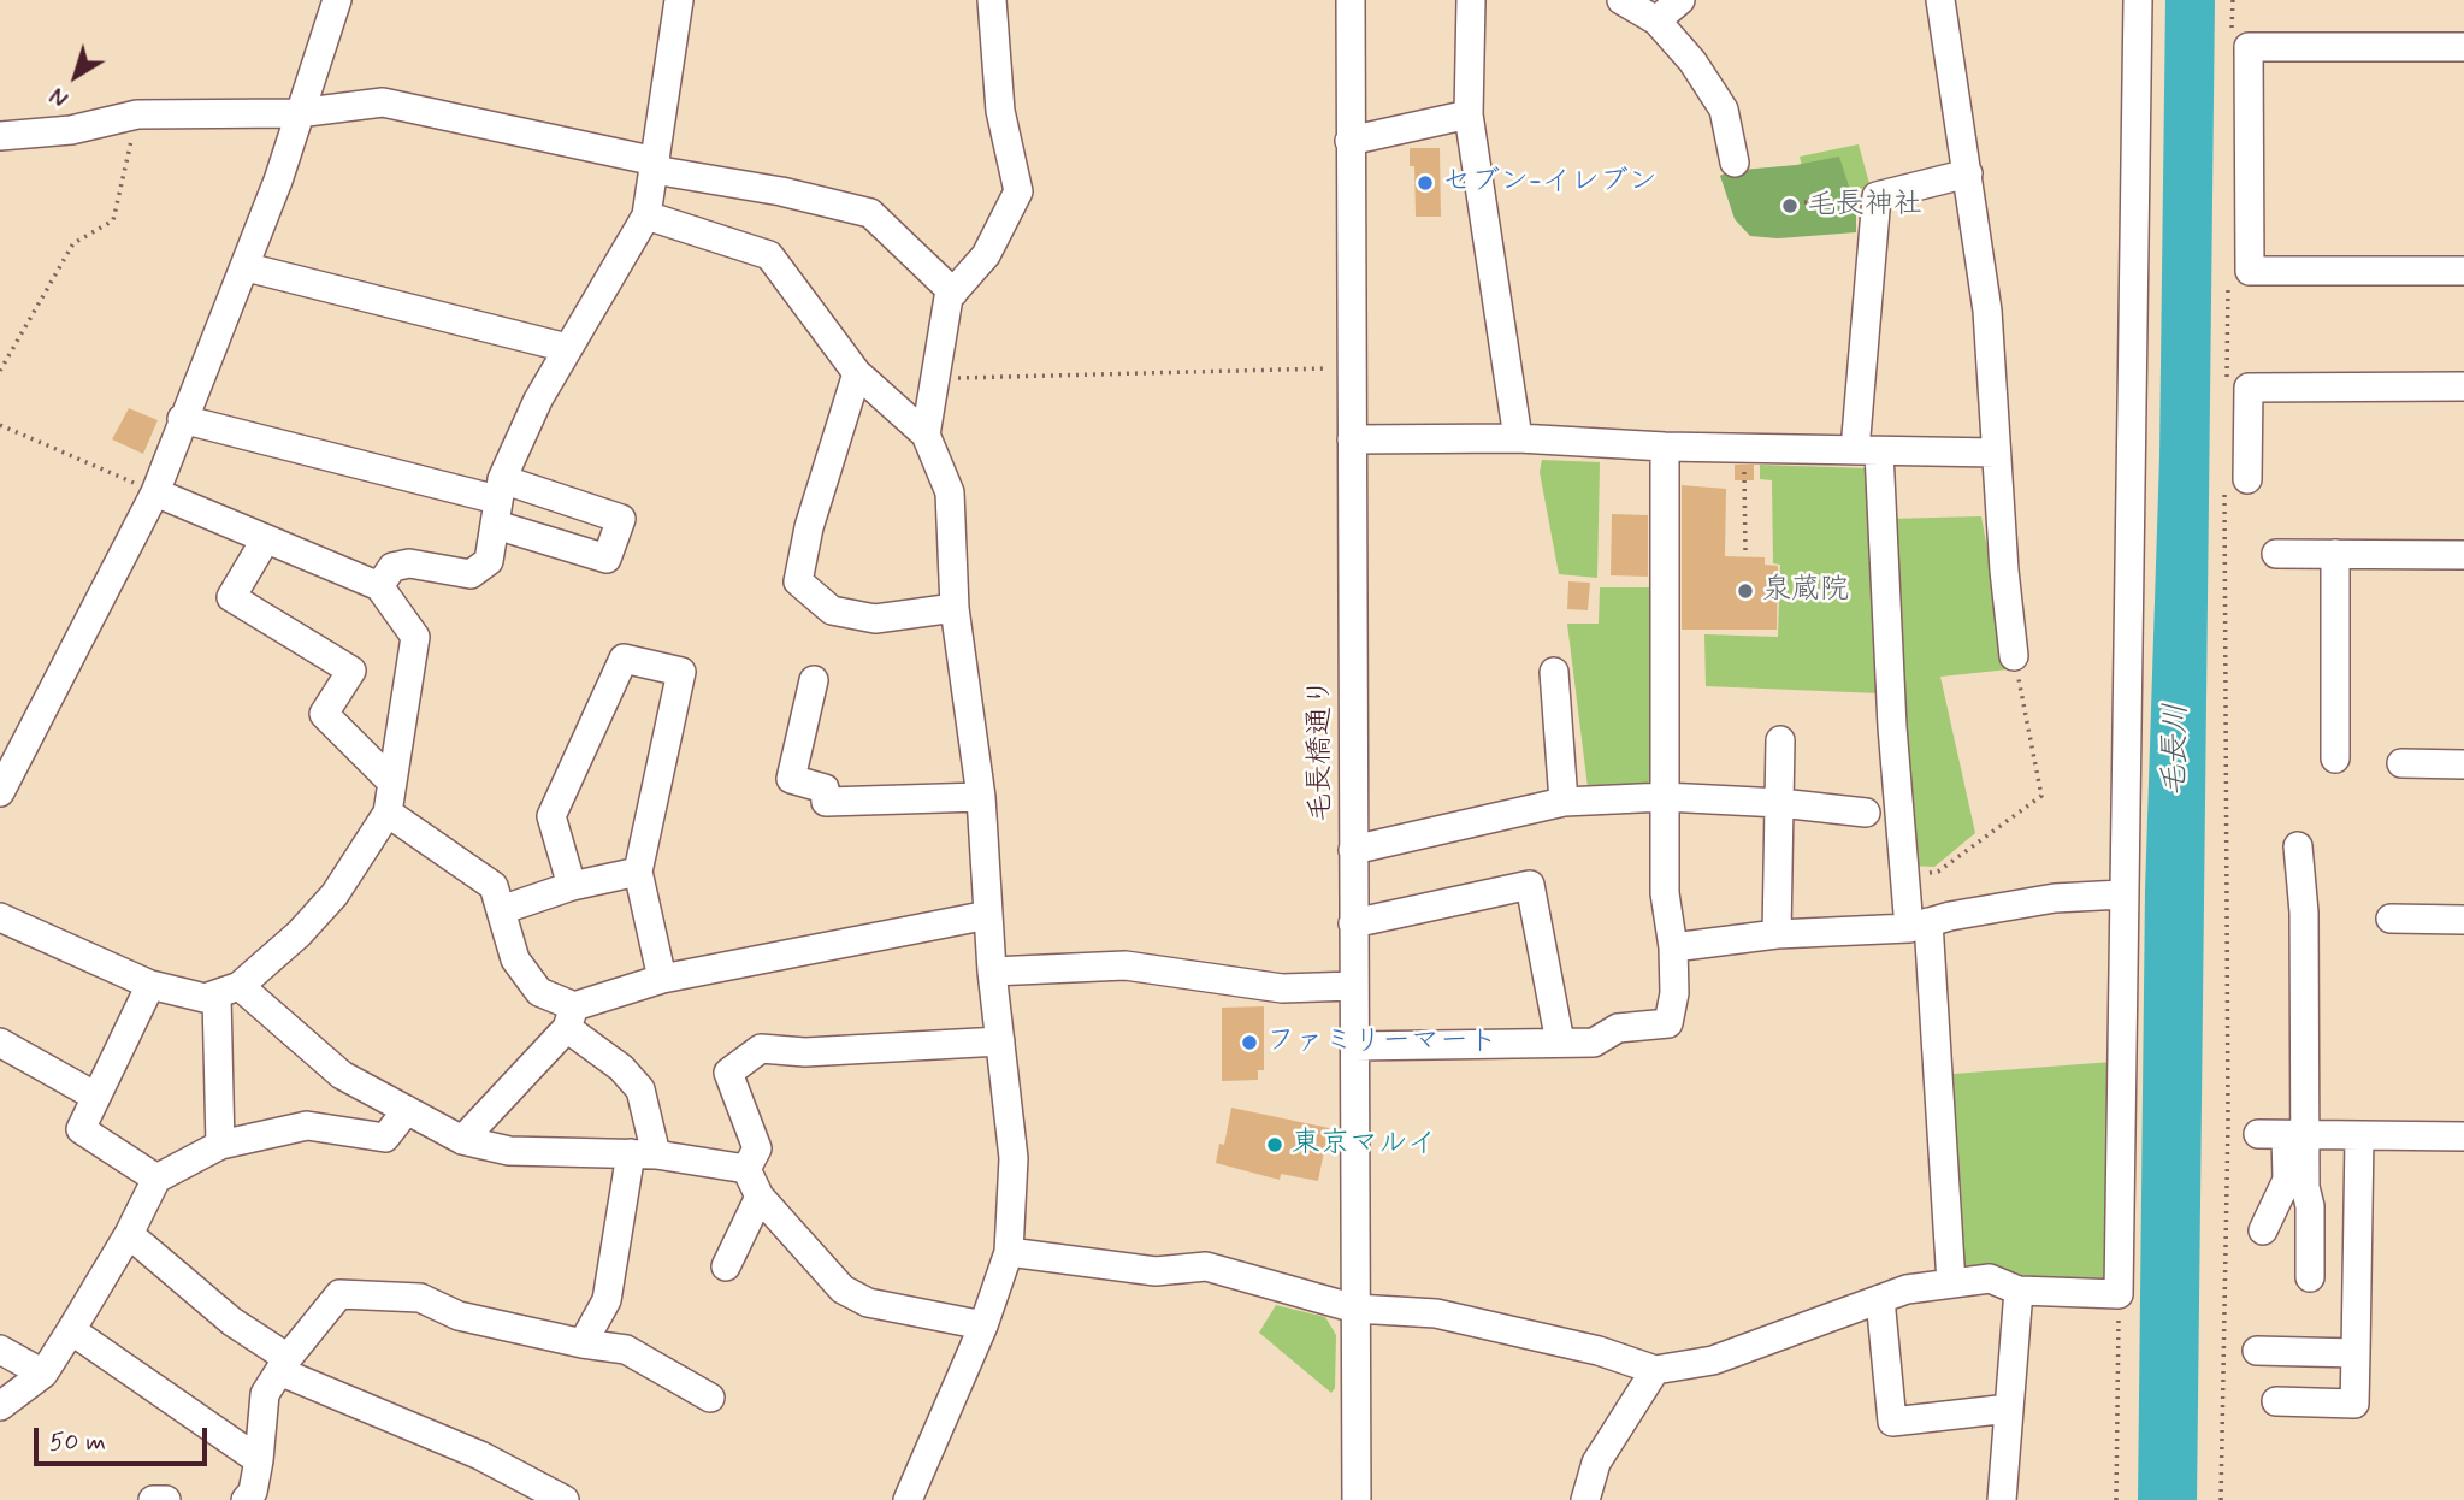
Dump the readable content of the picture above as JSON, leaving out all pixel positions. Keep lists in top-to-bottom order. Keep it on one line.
{"streets":{"street":["毛長橋通り"]},"water":["毛長川"],"places":["セブン-イレブン","毛長神社","泉蔵院","ファミリーマート","東京マルイ"],"scale_bar":"50 m","north":"bottom left"}
